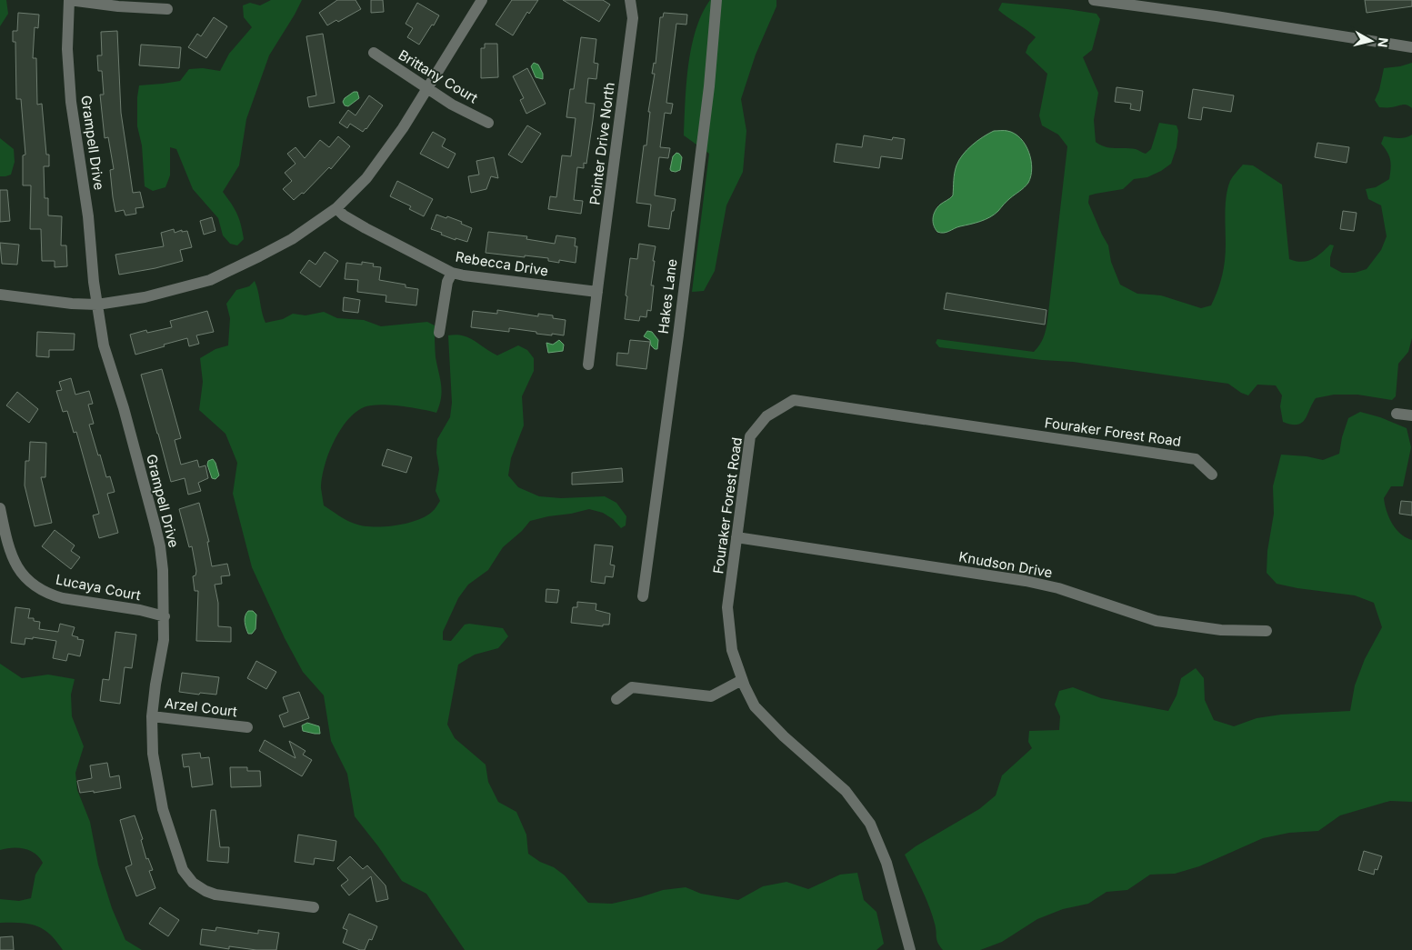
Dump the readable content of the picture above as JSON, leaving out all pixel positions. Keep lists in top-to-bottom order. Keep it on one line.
{"streets":{"street":["Brittany Court","Grampell Drive","Pointer Drive North","Rebecca Drive","Hakes Lane","Fouraker Forest Road","Knudson Drive","Lucaya Court","Arzel Court"]},"crossings":[["Grampell Drive","Lucaya Court"],["Grampell Drive","Arzel Court"],["Pointer Drive North","Rebecca Drive"],["Fouraker Forest Road","Knudson Drive"]],"north":"right"}
